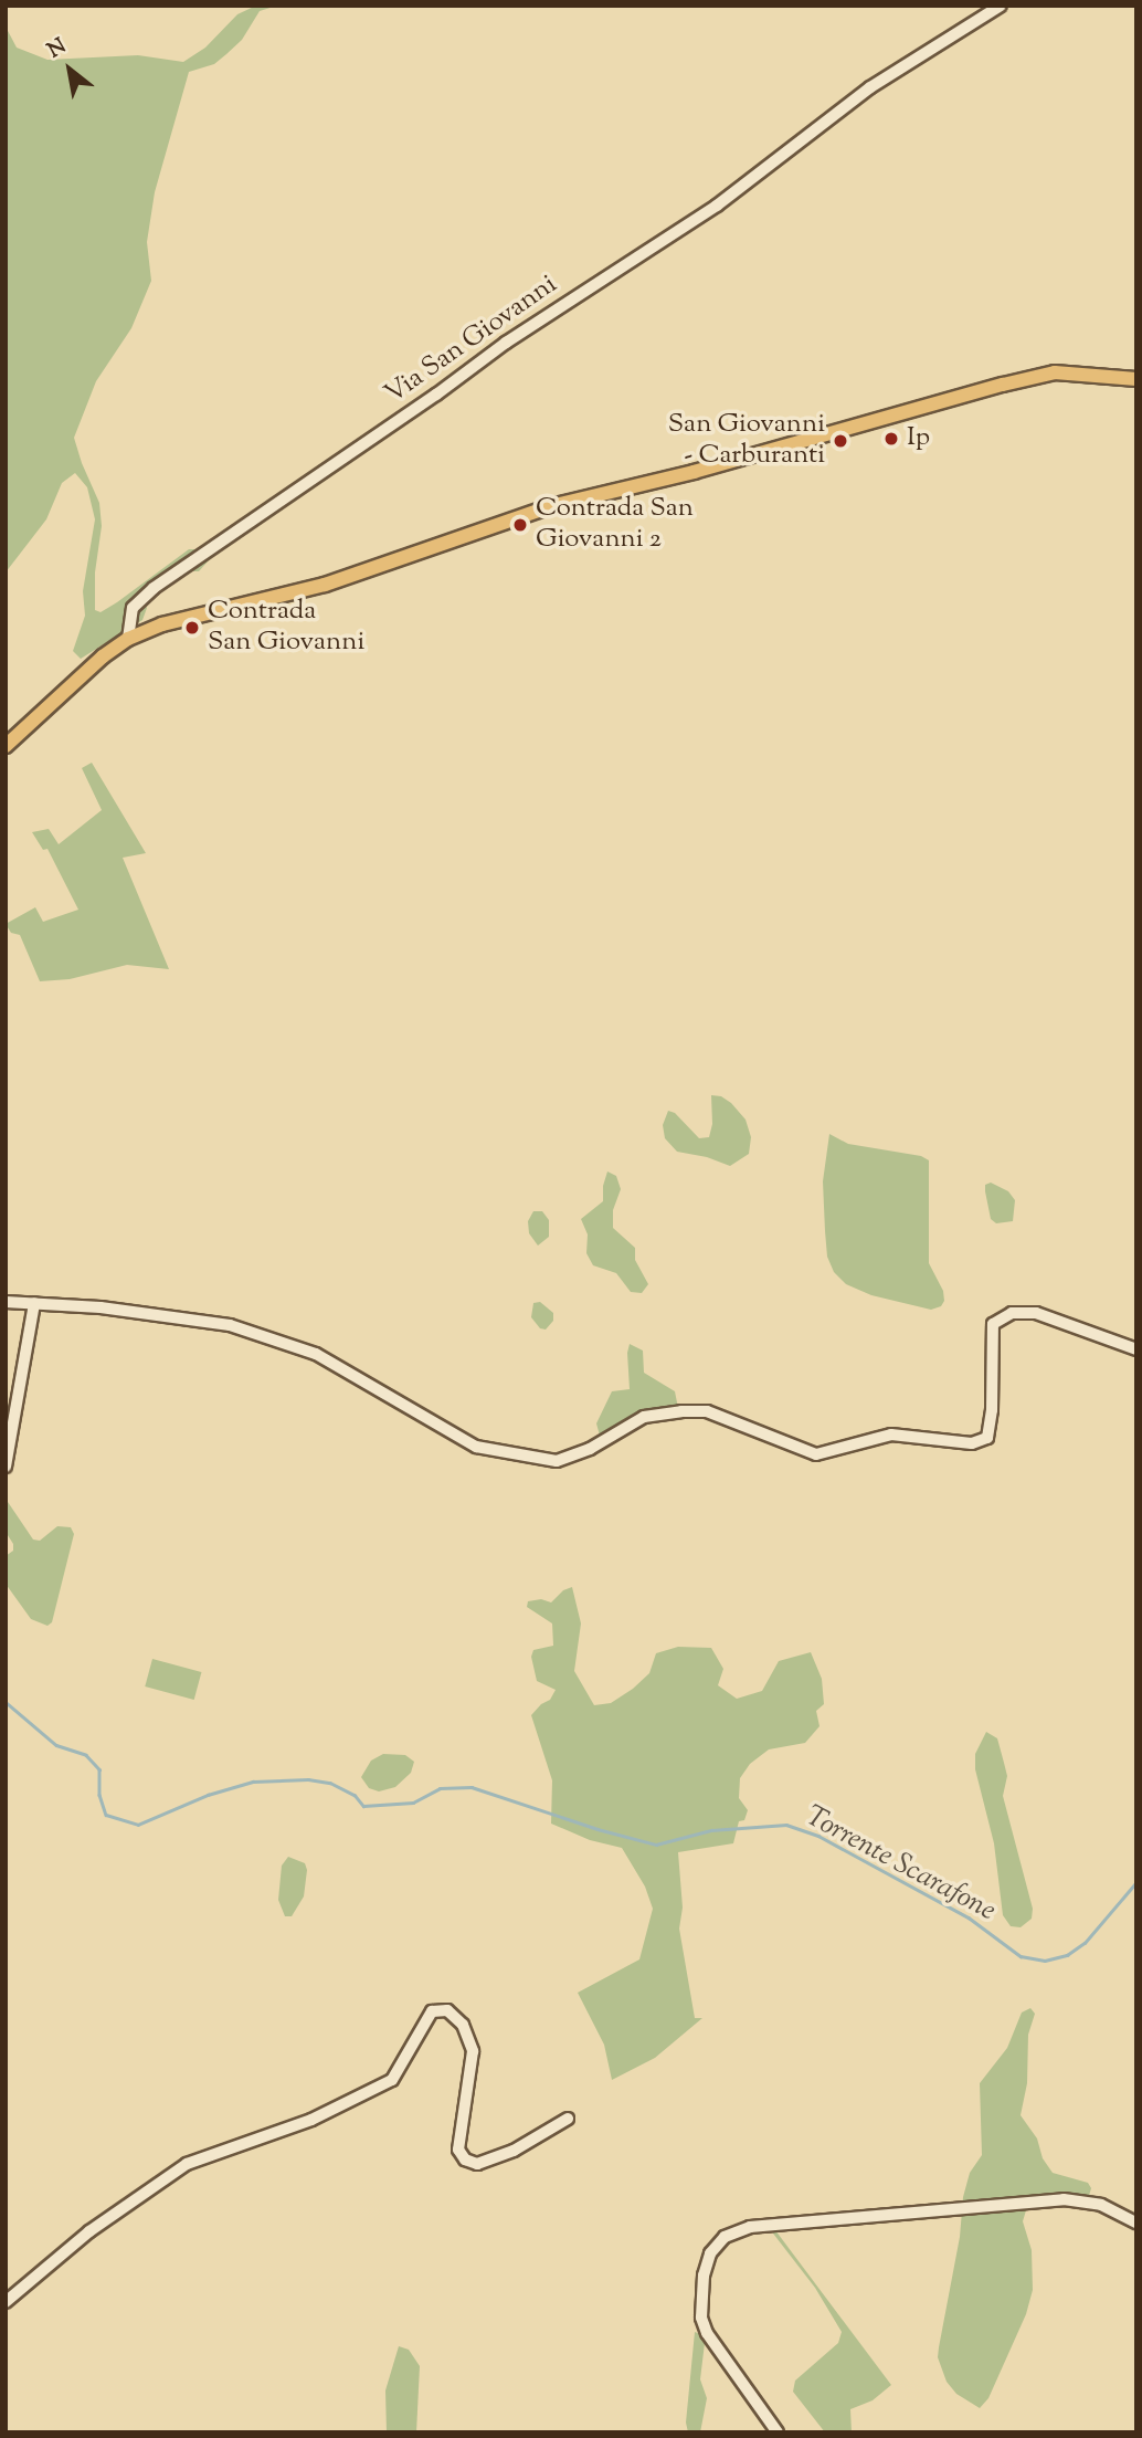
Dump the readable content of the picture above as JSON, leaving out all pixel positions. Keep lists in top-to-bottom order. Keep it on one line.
{"streets":{"street":["Via San Giovanni"]},"water":["Torrente Scarafone"],"places":["Ip","San Giovanni - Carburanti","Contrada San Giovanni 2","Contrada San Giovanni"],"north":"top left"}
